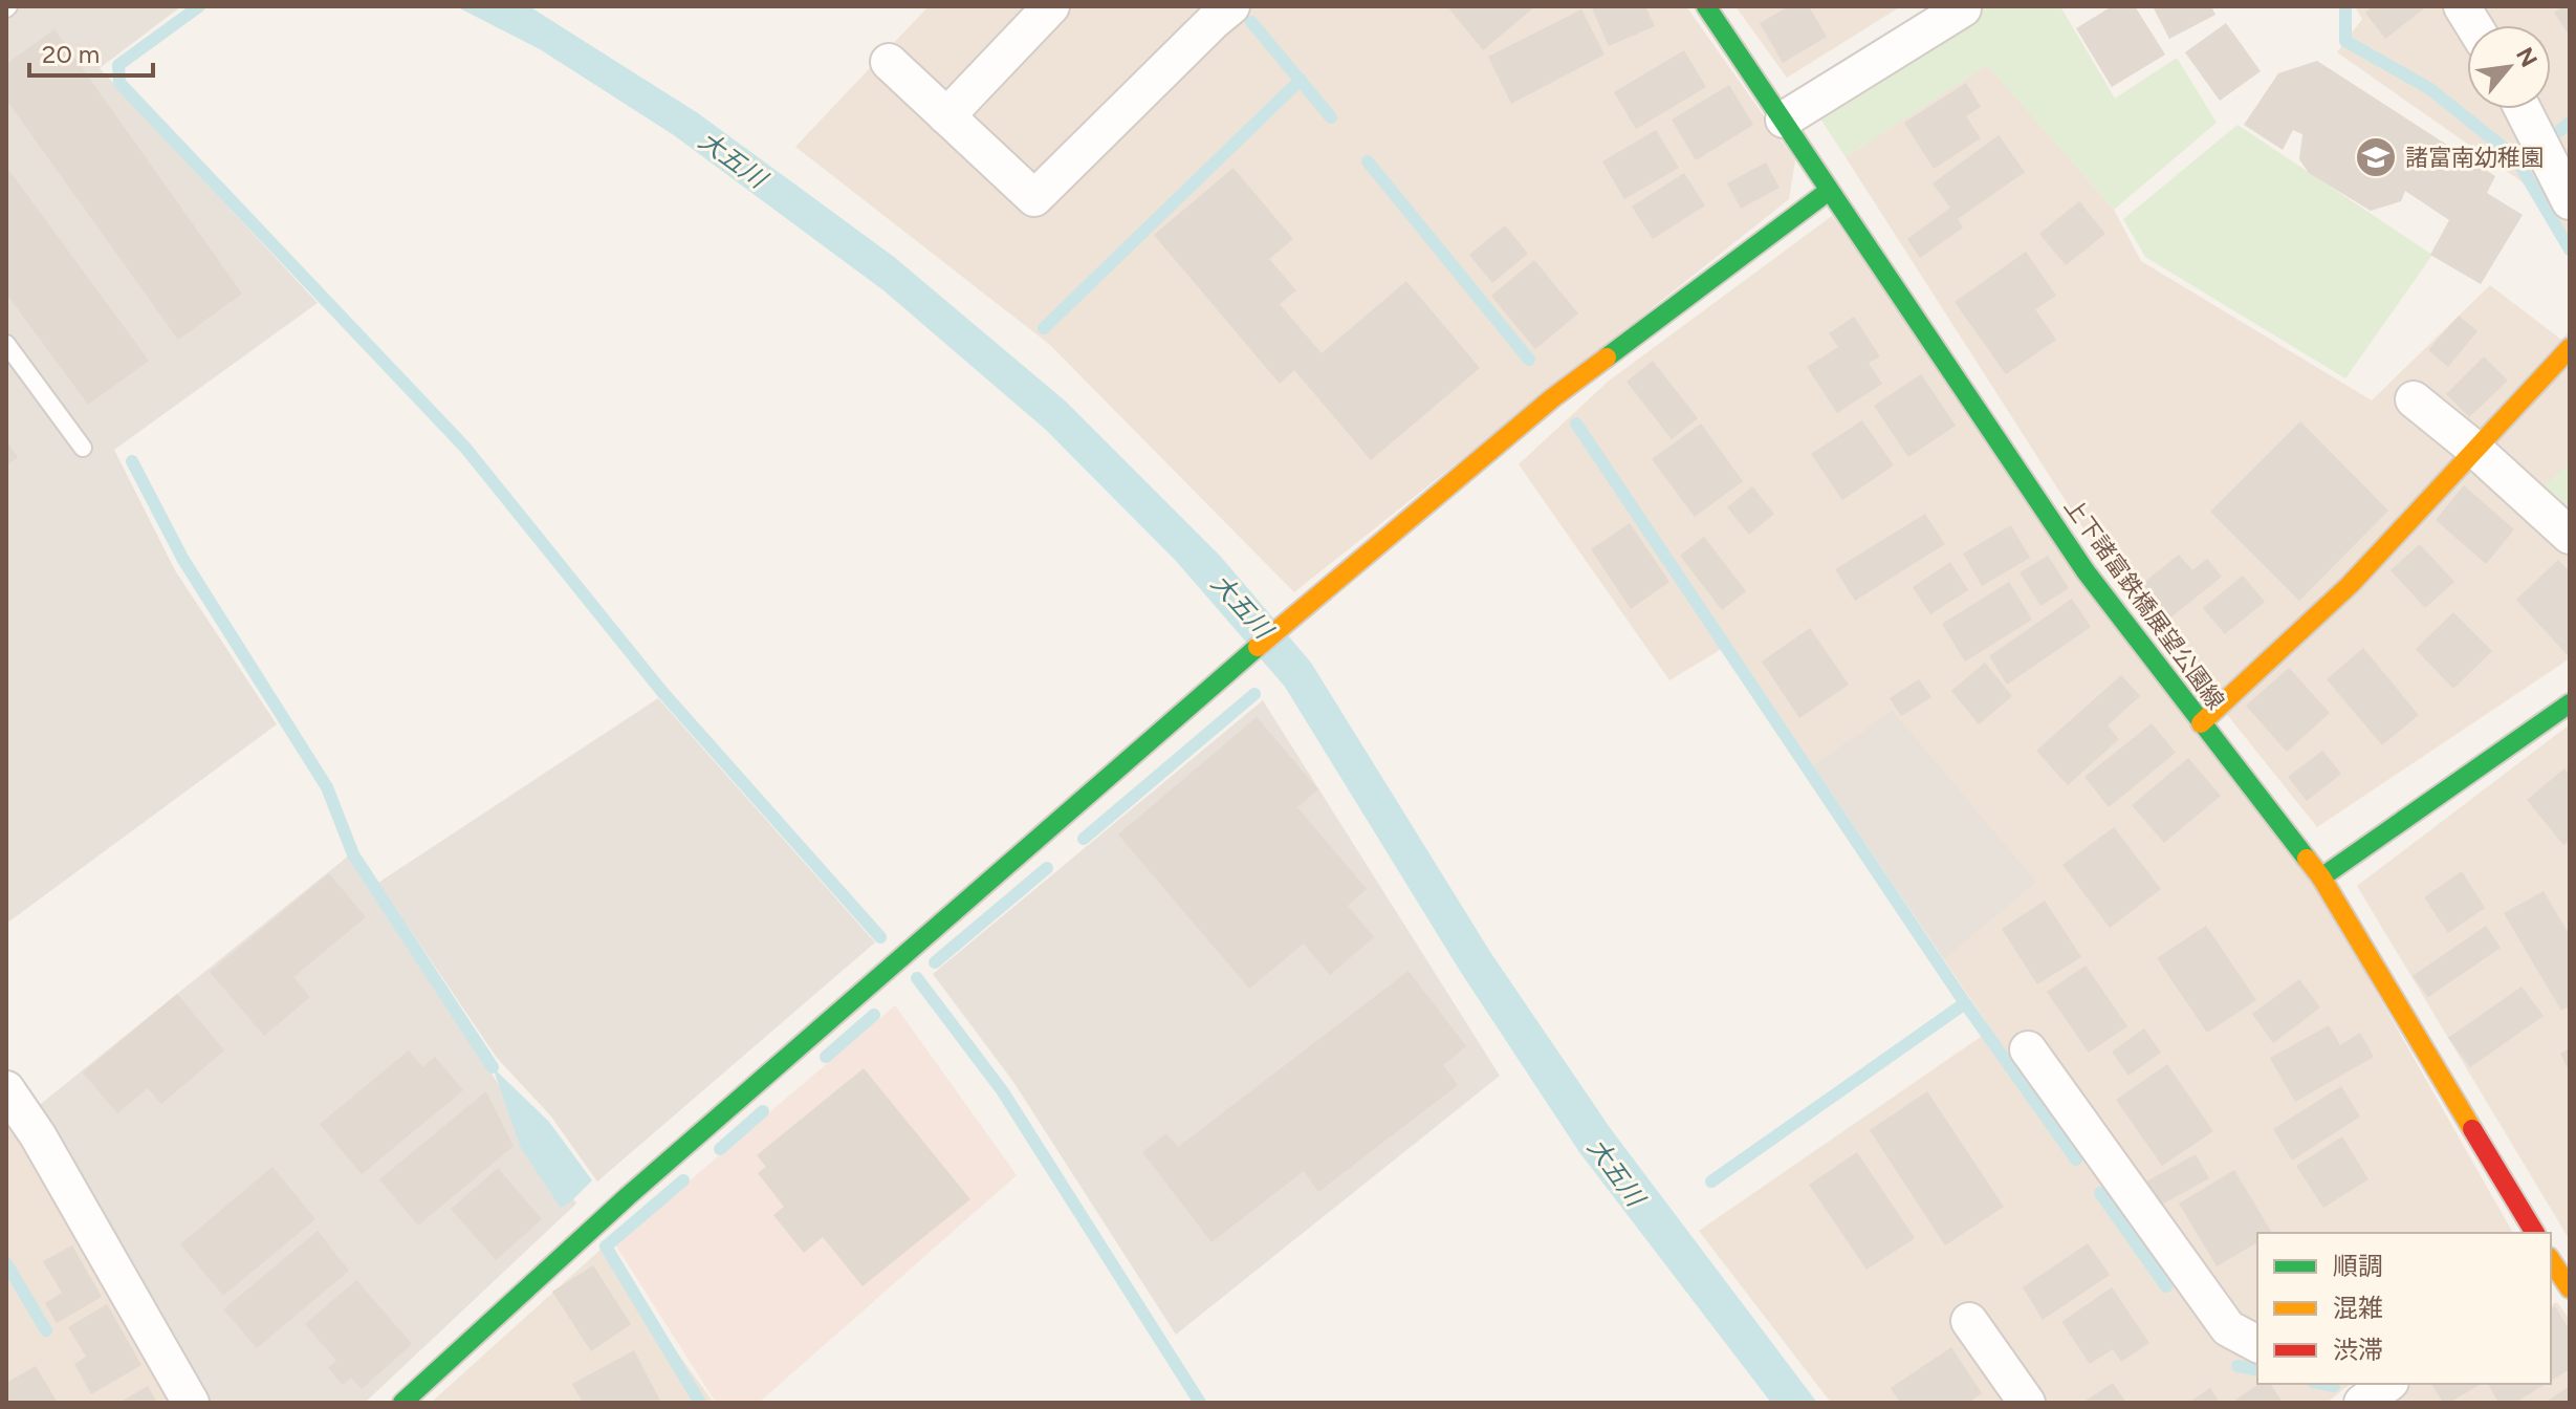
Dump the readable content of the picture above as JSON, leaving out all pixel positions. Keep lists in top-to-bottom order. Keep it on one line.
{"streets":{"street":["上下諸富鉄橋展望公園線"]},"water":["大五川"],"places":{"school or university":["諸富南幼稚園"]},"legend":["順調","混雑","渋滞"],"scale_bar":"20 m","north":"top right"}
